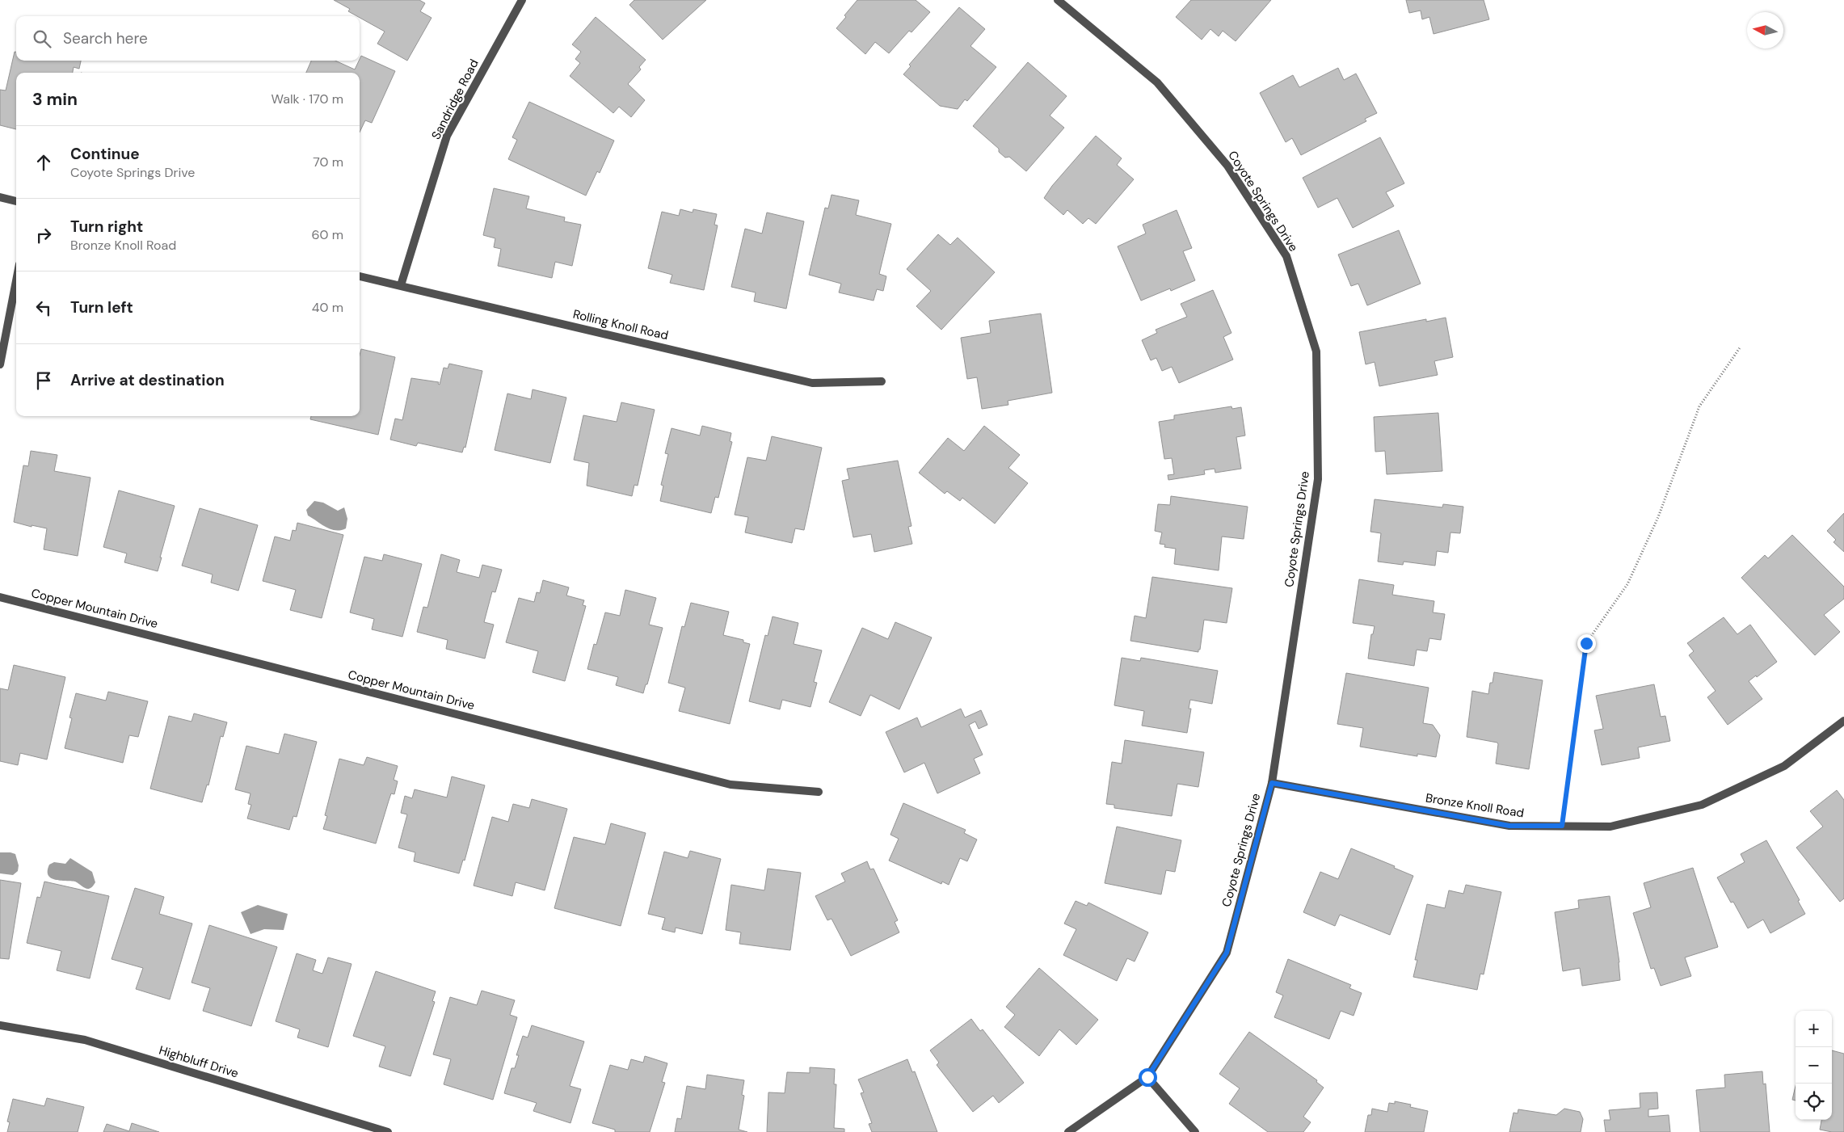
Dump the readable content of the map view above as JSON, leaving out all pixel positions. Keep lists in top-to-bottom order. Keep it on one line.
{"streets":{"street":["Sandridge Road","Coyote Springs Drive","Rolling Knoll Road","Copper Mountain Drive","Bronze Knoll Road","Highbluff Drive"]},"crossings":[["Sandridge Road","Rolling Knoll Road"],["Coyote Springs Drive","Bronze Knoll Road"]],"north":"left","page":{"search":"Search here","heading":["3 min","Walk · 170 m"],"list":[["Continue","Coyote Springs Drive","70 m"],["Turn right","Bronze Knoll Road","60 m"],["Turn left","40 m"],"Arrive at destination"],"map_buttons":["+","−"]}}
